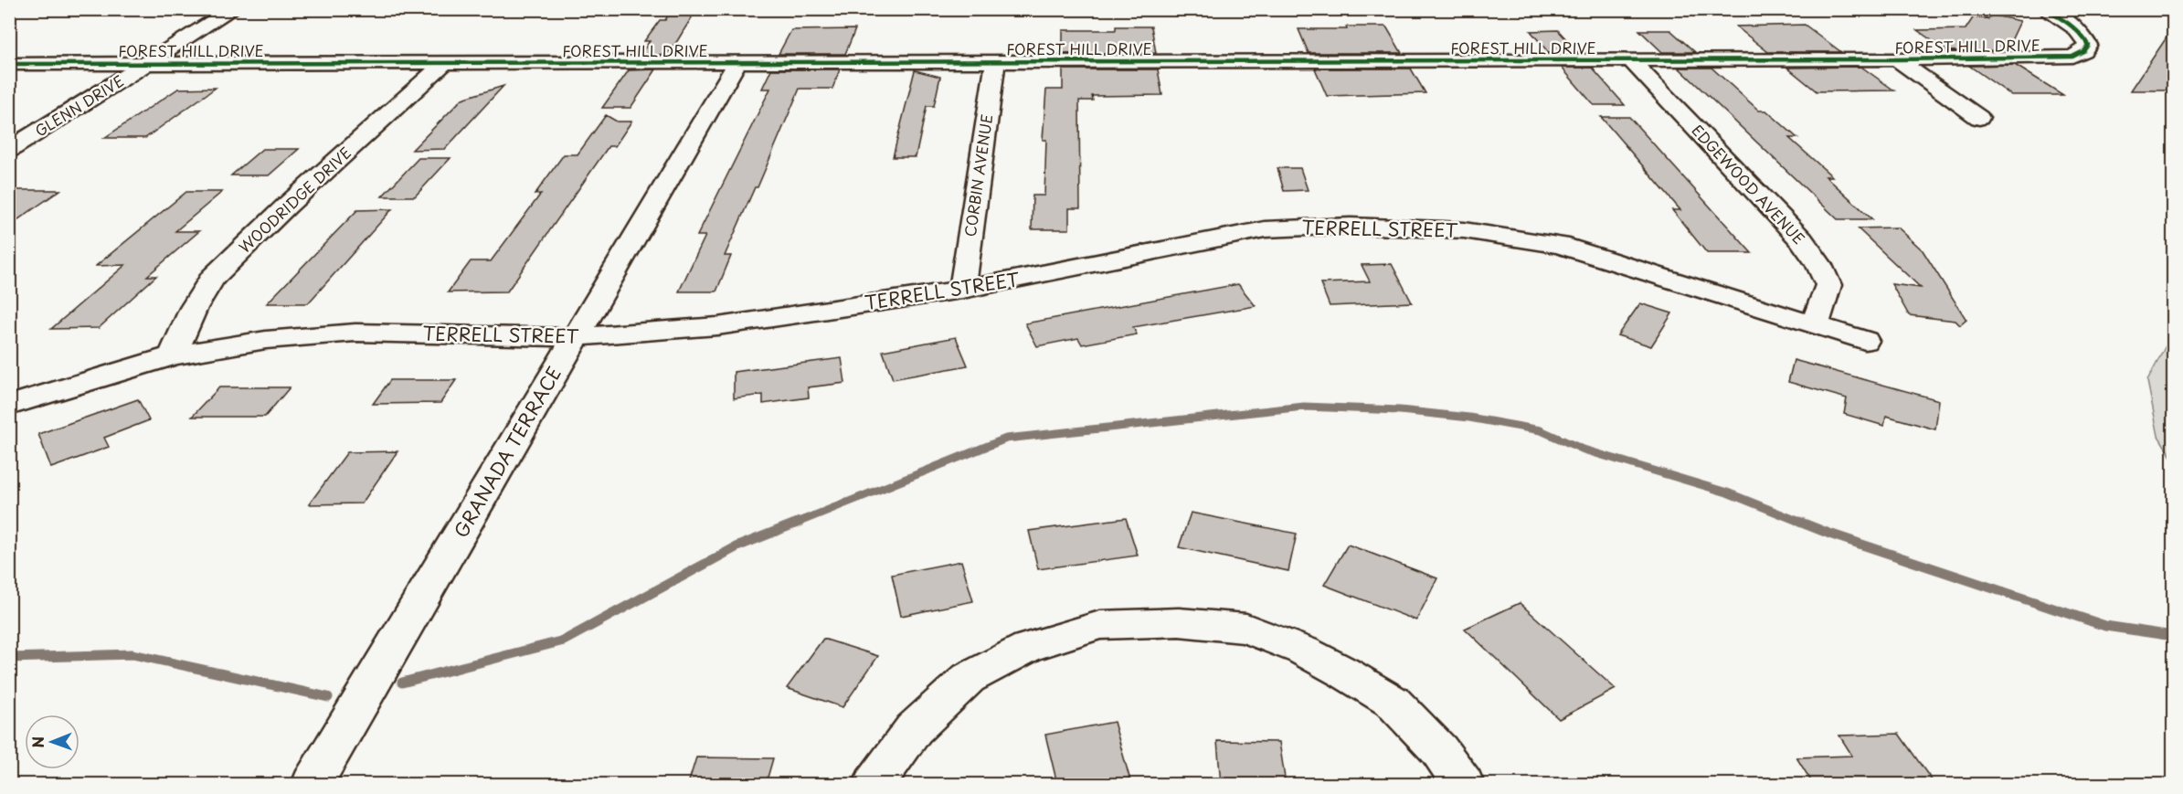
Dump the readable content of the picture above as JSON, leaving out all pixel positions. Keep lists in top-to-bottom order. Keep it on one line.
{"streets":{"street":["FOREST HILL DRIVE","GLENN DRIVE","CORBIN AVENUE","EDGEWOOD AVENUE","WOODRIDGE DRIVE","TERRELL STREET","GRANADA TERRACE"]},"crossings":[["FOREST HILL DRIVE","GLENN DRIVE"],["FOREST HILL DRIVE","CORBIN AVENUE"],["FOREST HILL DRIVE","EDGEWOOD AVENUE"],["FOREST HILL DRIVE","WOODRIDGE DRIVE"],["FOREST HILL DRIVE","GRANADA TERRACE"],["CORBIN AVENUE","TERRELL STREET"],["EDGEWOOD AVENUE","TERRELL STREET"],["WOODRIDGE DRIVE","TERRELL STREET"],["TERRELL STREET","GRANADA TERRACE"]],"north":"left"}
